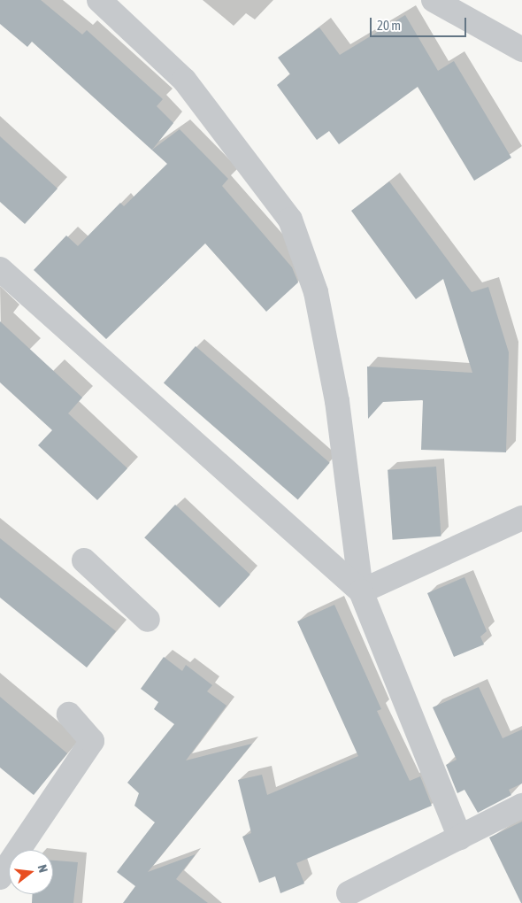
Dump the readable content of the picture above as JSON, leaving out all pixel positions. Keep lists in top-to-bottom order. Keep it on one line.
{"scale_bar":"20 m","north":"right"}
